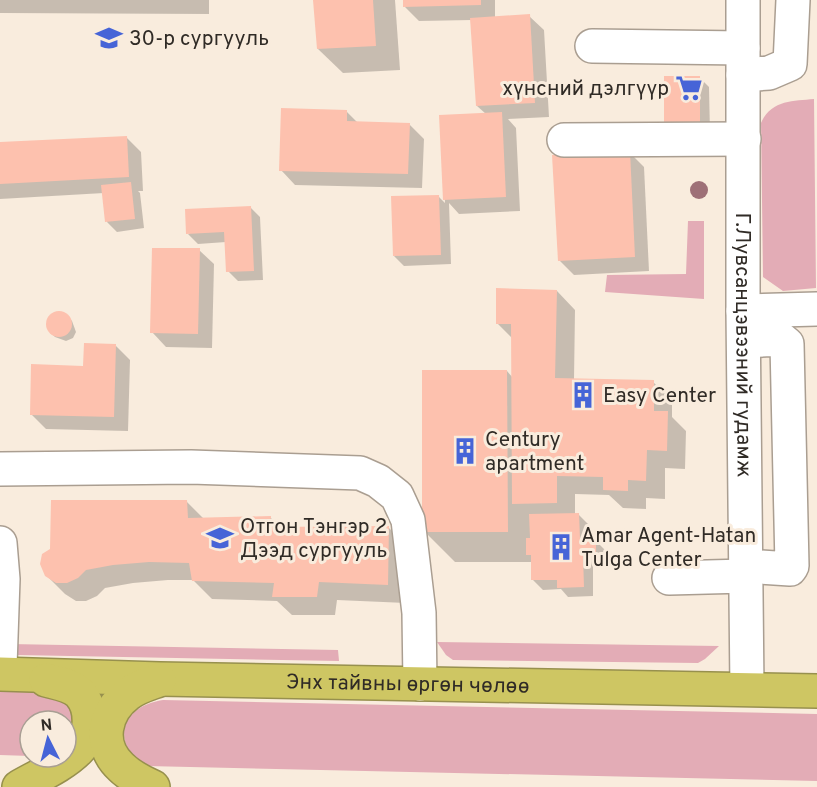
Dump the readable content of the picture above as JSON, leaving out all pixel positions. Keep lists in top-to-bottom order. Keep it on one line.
{"streets":{"highway":["Энх тайвны өргөн чөлөө"],"street":["Г.Лувсанцэвээний гудамж"]},"crossings":[["Г.Лувсанцэвээний гудамж","Энх тайвны өргөн чөлөө"]],"places":{"school or university":["30-р сургууль","Отгон Тэнгэр 2 Дээд сургууль"],"supermarket":["хүнсний дэлгүүр"],"building":["Easy Center","Century apartment","Amar Agent-Hatan Tulga Center"]},"north":"top"}
